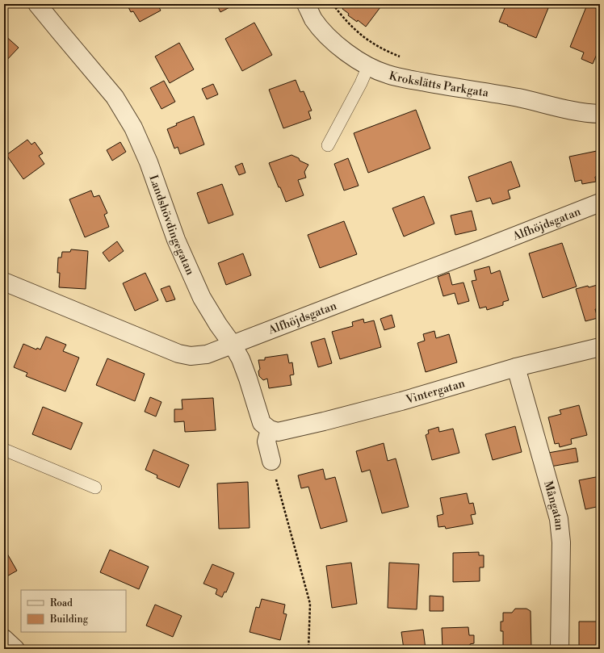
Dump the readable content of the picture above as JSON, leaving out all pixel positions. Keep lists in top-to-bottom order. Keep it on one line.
{"streets":{"street":["Krokslätts Parkgata","Alfhöjdsgatan","Landshövdingegatan","Vintergatan","Mångatan"]},"crossings":[["Alfhöjdsgatan","Landshövdingegatan"],["Landshövdingegatan","Vintergatan"],["Vintergatan","Mångatan"]],"legend":["Road","Building"]}
